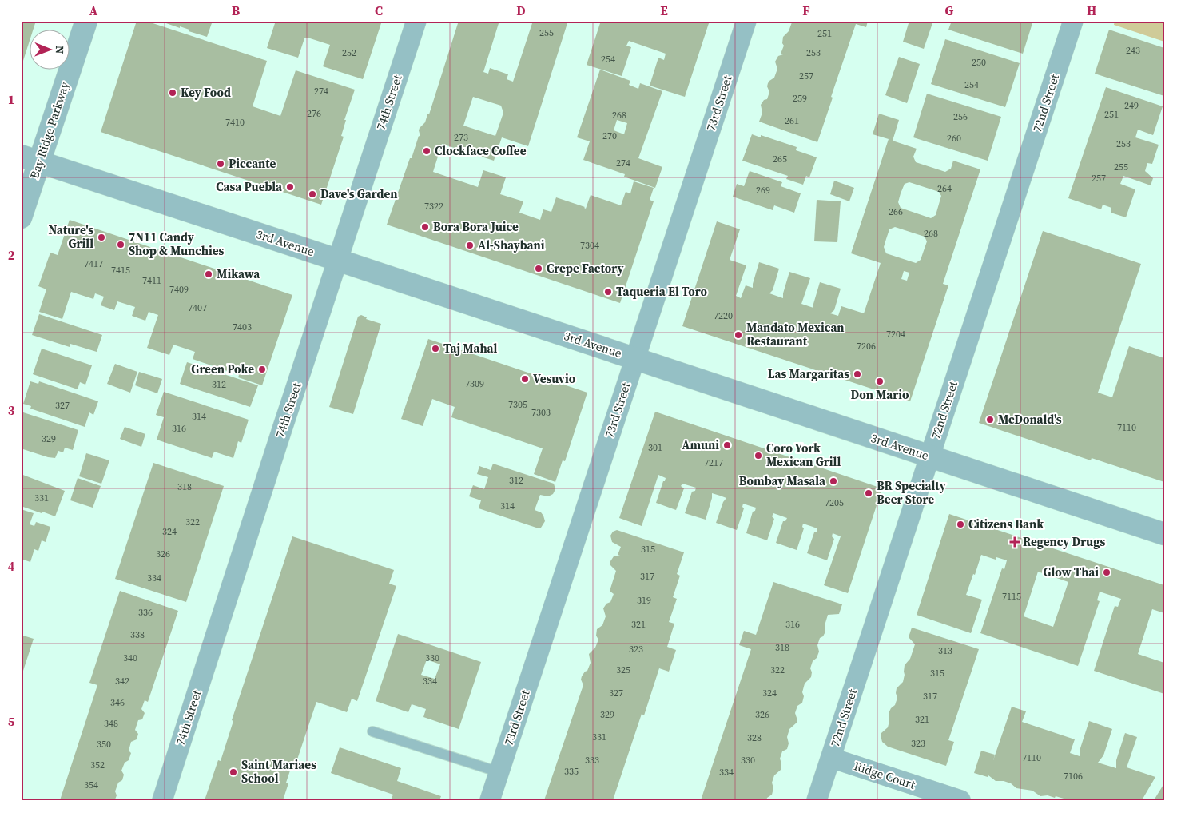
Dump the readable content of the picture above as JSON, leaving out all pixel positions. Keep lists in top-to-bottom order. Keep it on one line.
{"streets":{"street":["74th Street","73rd Street","72nd Street","Bay Ridge Parkway","3rd Avenue","Ridge Court"]},"crossings":[["74th Street","3rd Avenue"],["73rd Street","3rd Avenue"],["72nd Street","3rd Avenue"],["72nd Street","Ridge Court"],["Bay Ridge Parkway","3rd Avenue"]],"places":{"other":["Key Food","Clockface Coffee","Piccante","Casa Puebla","Dave's Garden","Bora Bora Juice","Nature's Grill","7N11 Candy Shop & Munchies","Al-Shaybani","Crepe Factory","Mikawa","Taqueria El Toro","Mandato Mexican Restaurant","Taj Mahal","Green Poke","Las Margaritas","Vesuvio","Don Mario","McDonald's","Amuni","Coro York Mexican Grill","Bombay Masala","BR Specialty Beer Store","Citizens Bank","Glow Thai","Saint Mariaes School"],"health":["Regency Drugs"]},"house_numbers":["255","251","243","252","253","254","250","257","254","274","259","249","276","251","268","256","261","7410","270","273","260","253","265","274","255","257","264","269","7322","266","268","7304","7417","7415","7411","7409","7407","7220","7403","7204","7206","7309","312","7305","327","7303","314","7110","316","329","301","7217","312","318","331","7205","314","322","324","315","326","317","334","7115","319","336","321","316","338","318","323","313","340","330","325","322","315","342","334","327","324","317","346","329","326","321","348","331","328","323","350","7110","333","330","352","335","334","7106","354"],"north":"right","grid":{"columns":["A","B","C","D","E","F","G","H"],"rows":["1","2","3","4","5"]}}
